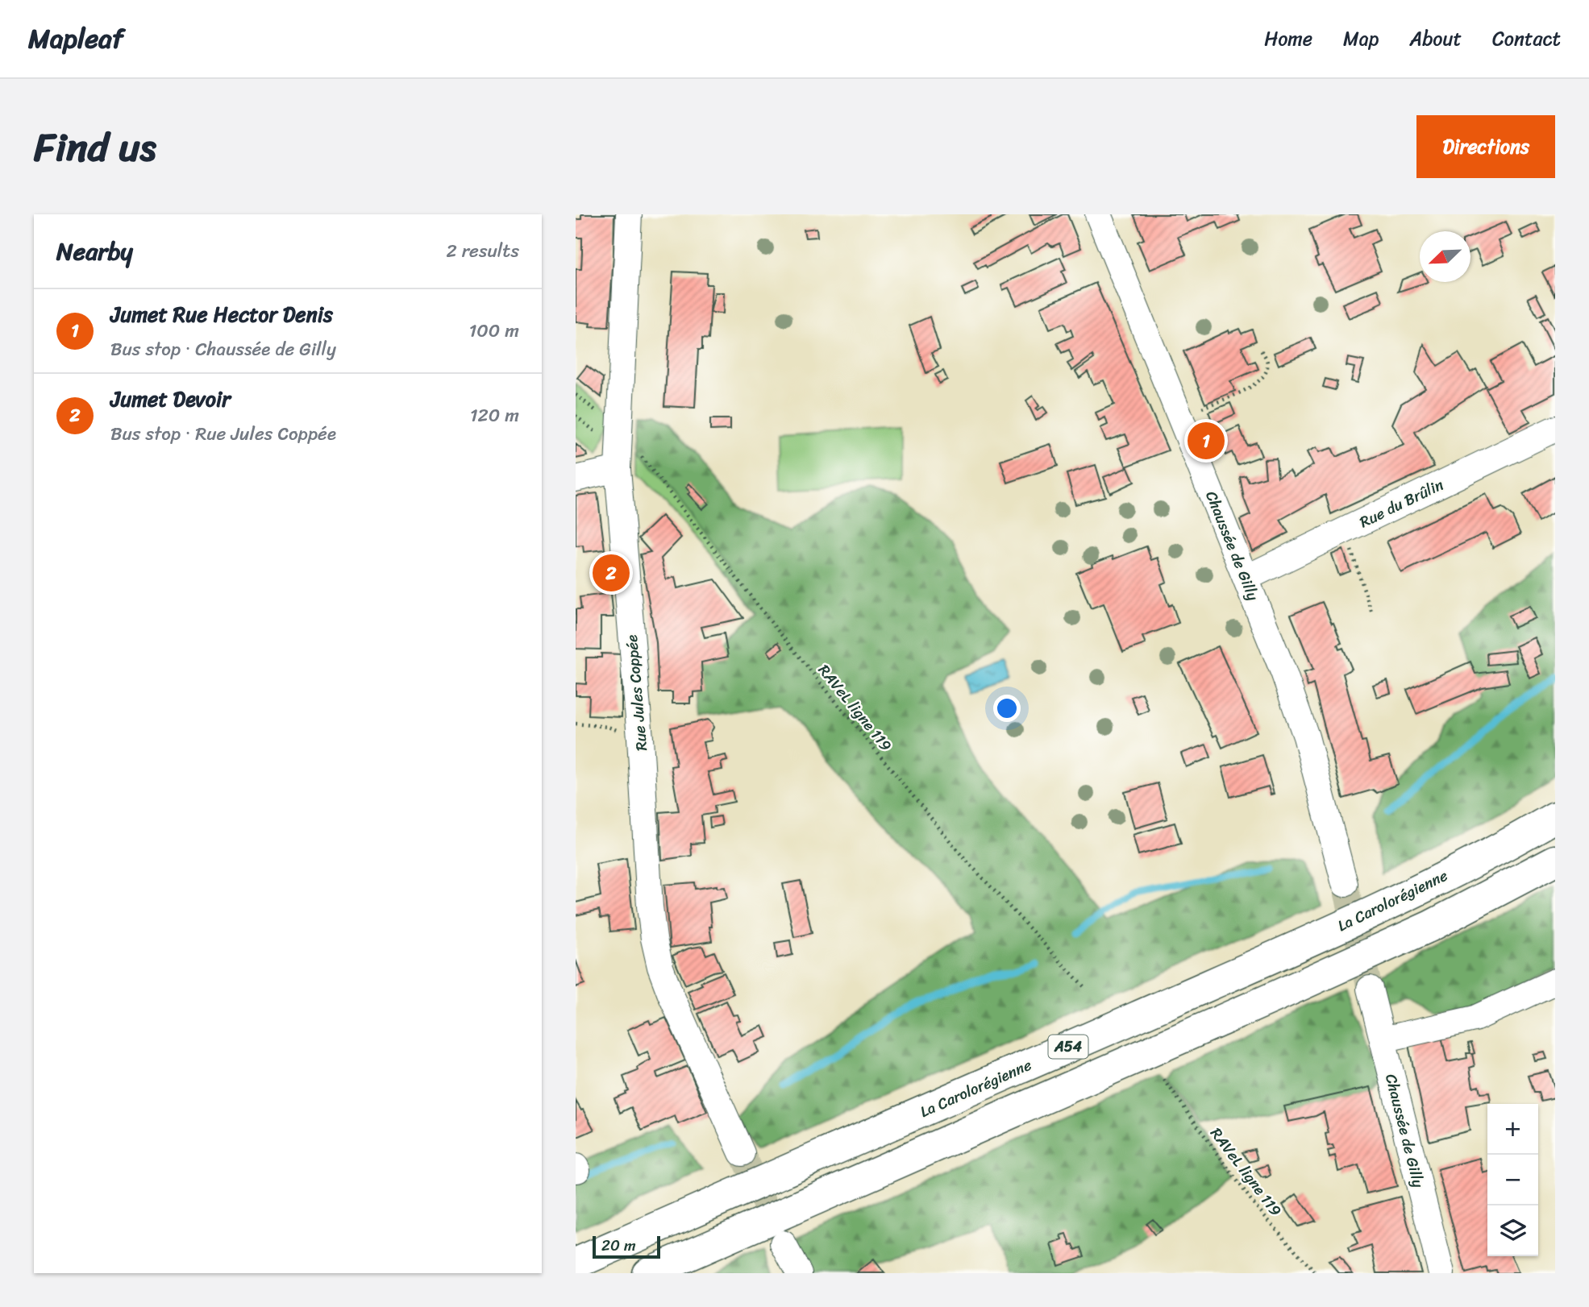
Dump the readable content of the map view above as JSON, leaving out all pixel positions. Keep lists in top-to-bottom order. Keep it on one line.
{"streets":{"highway":["La Carolorégienne","A54"],"street":["Rue du Brûlin","Chaussée de Gilly","Rue Jules Coppée"],"path":["RAVeL ligne 119"]},"crossings":[["Rue du Brûlin","Chaussée de Gilly"],["Rue Jules Coppée","RAVeL ligne 119"]],"scale_bar":"20 m","north":"bottom left","page":{"header":"Mapleaf","nav":["Home","Map","About","Contact"],"title":"Find us","buttons":"Directions","heading":["Nearby","2 results"],"list":[{"mark":"1","name":"Jumet Rue Hector Denis","note":"Bus stop · Chaussée de Gilly","value":"100 m"},{"mark":"2","name":"Jumet Devoir","note":"Bus stop · Rue Jules Coppée","value":"120 m"}],"pins":["1","2"],"map_buttons":["+","−"],"scale":"20 m"}}
